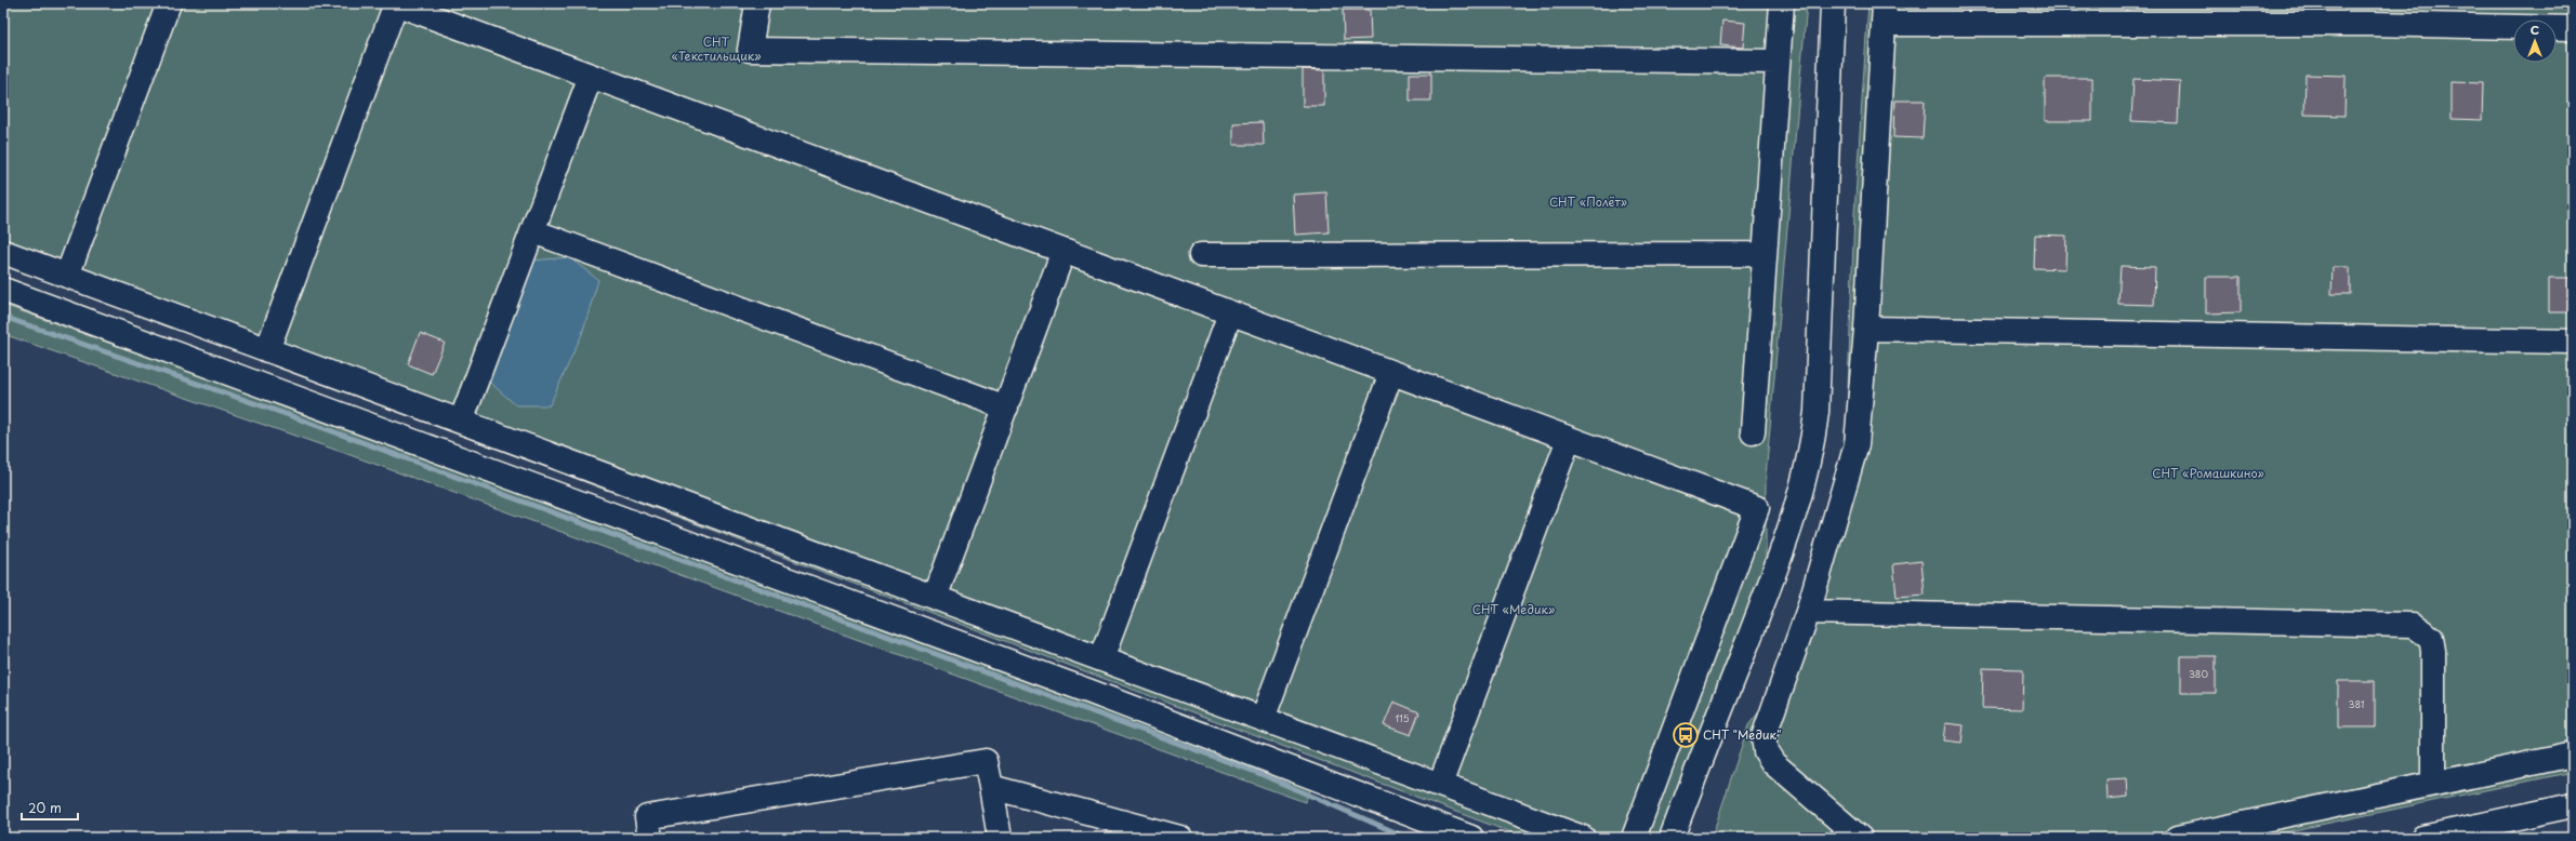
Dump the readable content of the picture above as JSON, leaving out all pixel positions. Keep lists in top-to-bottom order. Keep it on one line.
{"parks":["СНТ «Текстильщик»","СНТ «Полёт»","СНТ «Ромашкино»","СНТ «Медик»"],"places":{"bus stop":["СНТ \"Медик\""]},"house_numbers":["380","381","115"],"scale_bar":"20 m","north":"top"}
